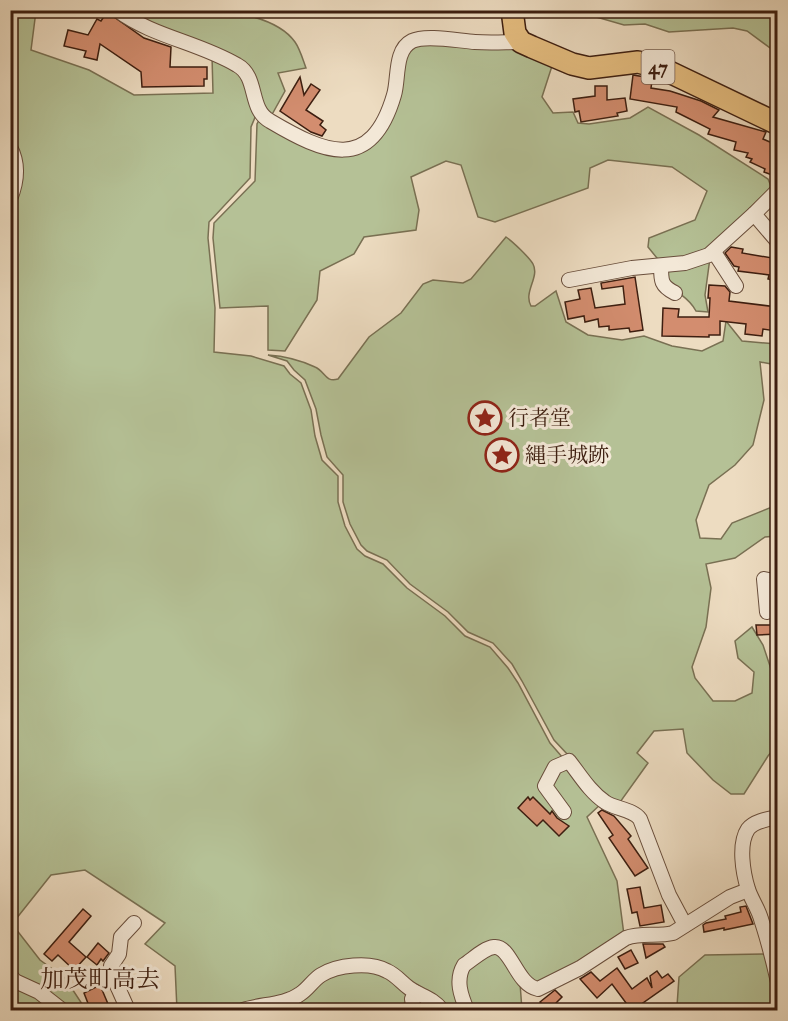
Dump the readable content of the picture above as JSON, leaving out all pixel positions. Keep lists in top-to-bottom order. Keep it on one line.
{"streets":{"main road":["47"]},"districts":["加茂町高去"],"places":{"place":["行者堂","縄手城跡"]}}
